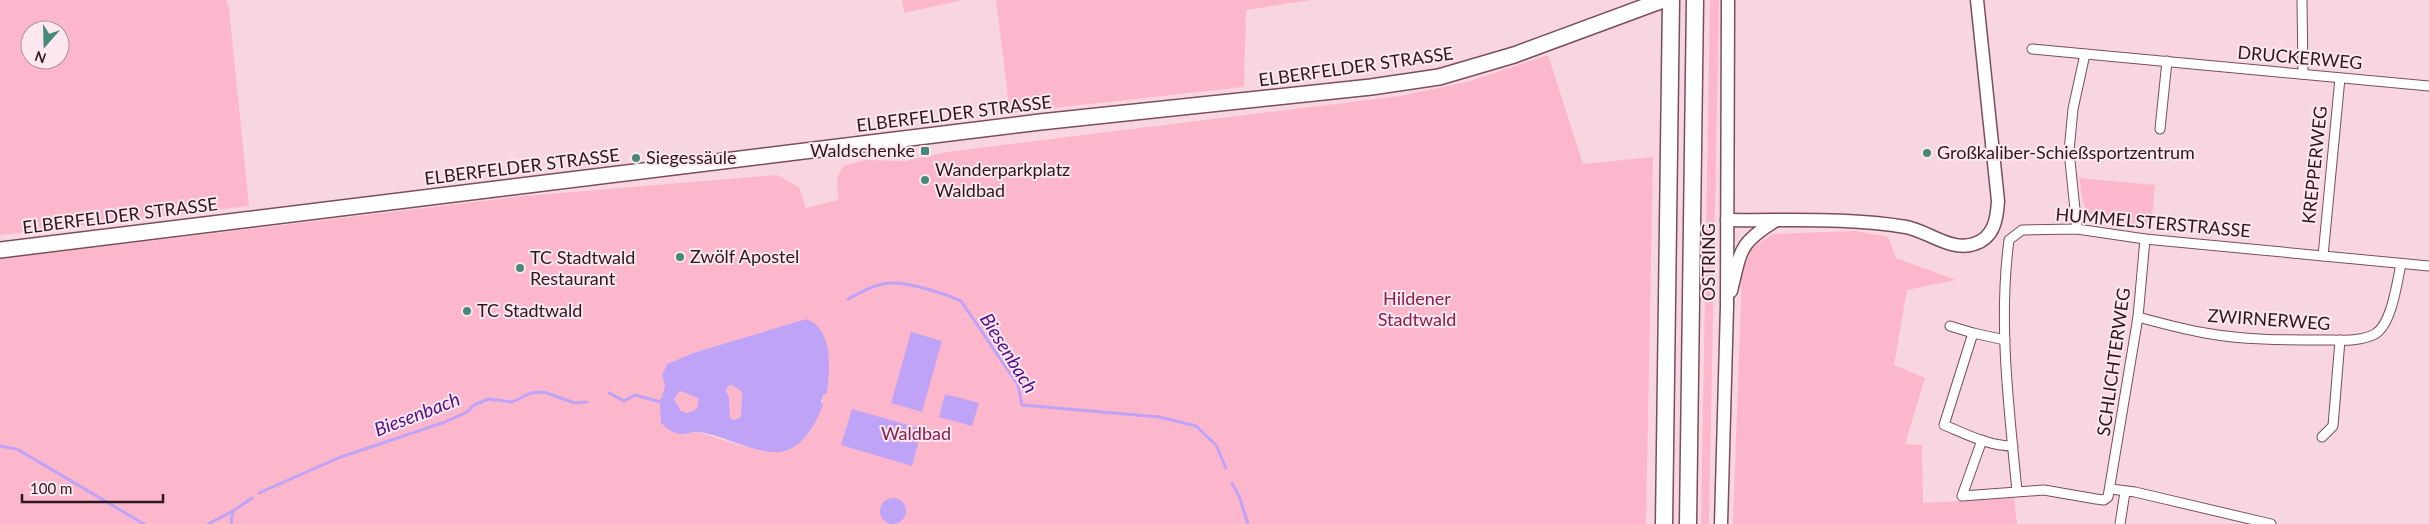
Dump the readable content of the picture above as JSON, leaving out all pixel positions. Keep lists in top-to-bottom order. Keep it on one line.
{"streets":{"main road":["ELBERFELDER STRASSE","OSTRING"],"street":["DRUCKERWEG","KREPPERWEG","HUMMELSTERSTRASSE","ZWIRNERWEG","SCHLICHTERWEG"]},"crossings":[["DRUCKERWEG","KREPPERWEG"],["KREPPERWEG","HUMMELSTERSTRASSE"],["HUMMELSTERSTRASSE","ZWIRNERWEG"],["HUMMELSTERSTRASSE","SCHLICHTERWEG"],["ZWIRNERWEG","SCHLICHTERWEG"]],"water":["Biesenbach"],"parks":["Hildener Stadtwald","Waldbad"],"places":{"transit":["Waldschenke"],"other":["Großkaliber-Schießsportzentrum","Siegessäule","Wanderparkplatz Waldbad","Zwölf Apostel","TC Stadtwald Restaurant","TC Stadtwald"]},"scale_bar":"100 m","north":"bottom"}
